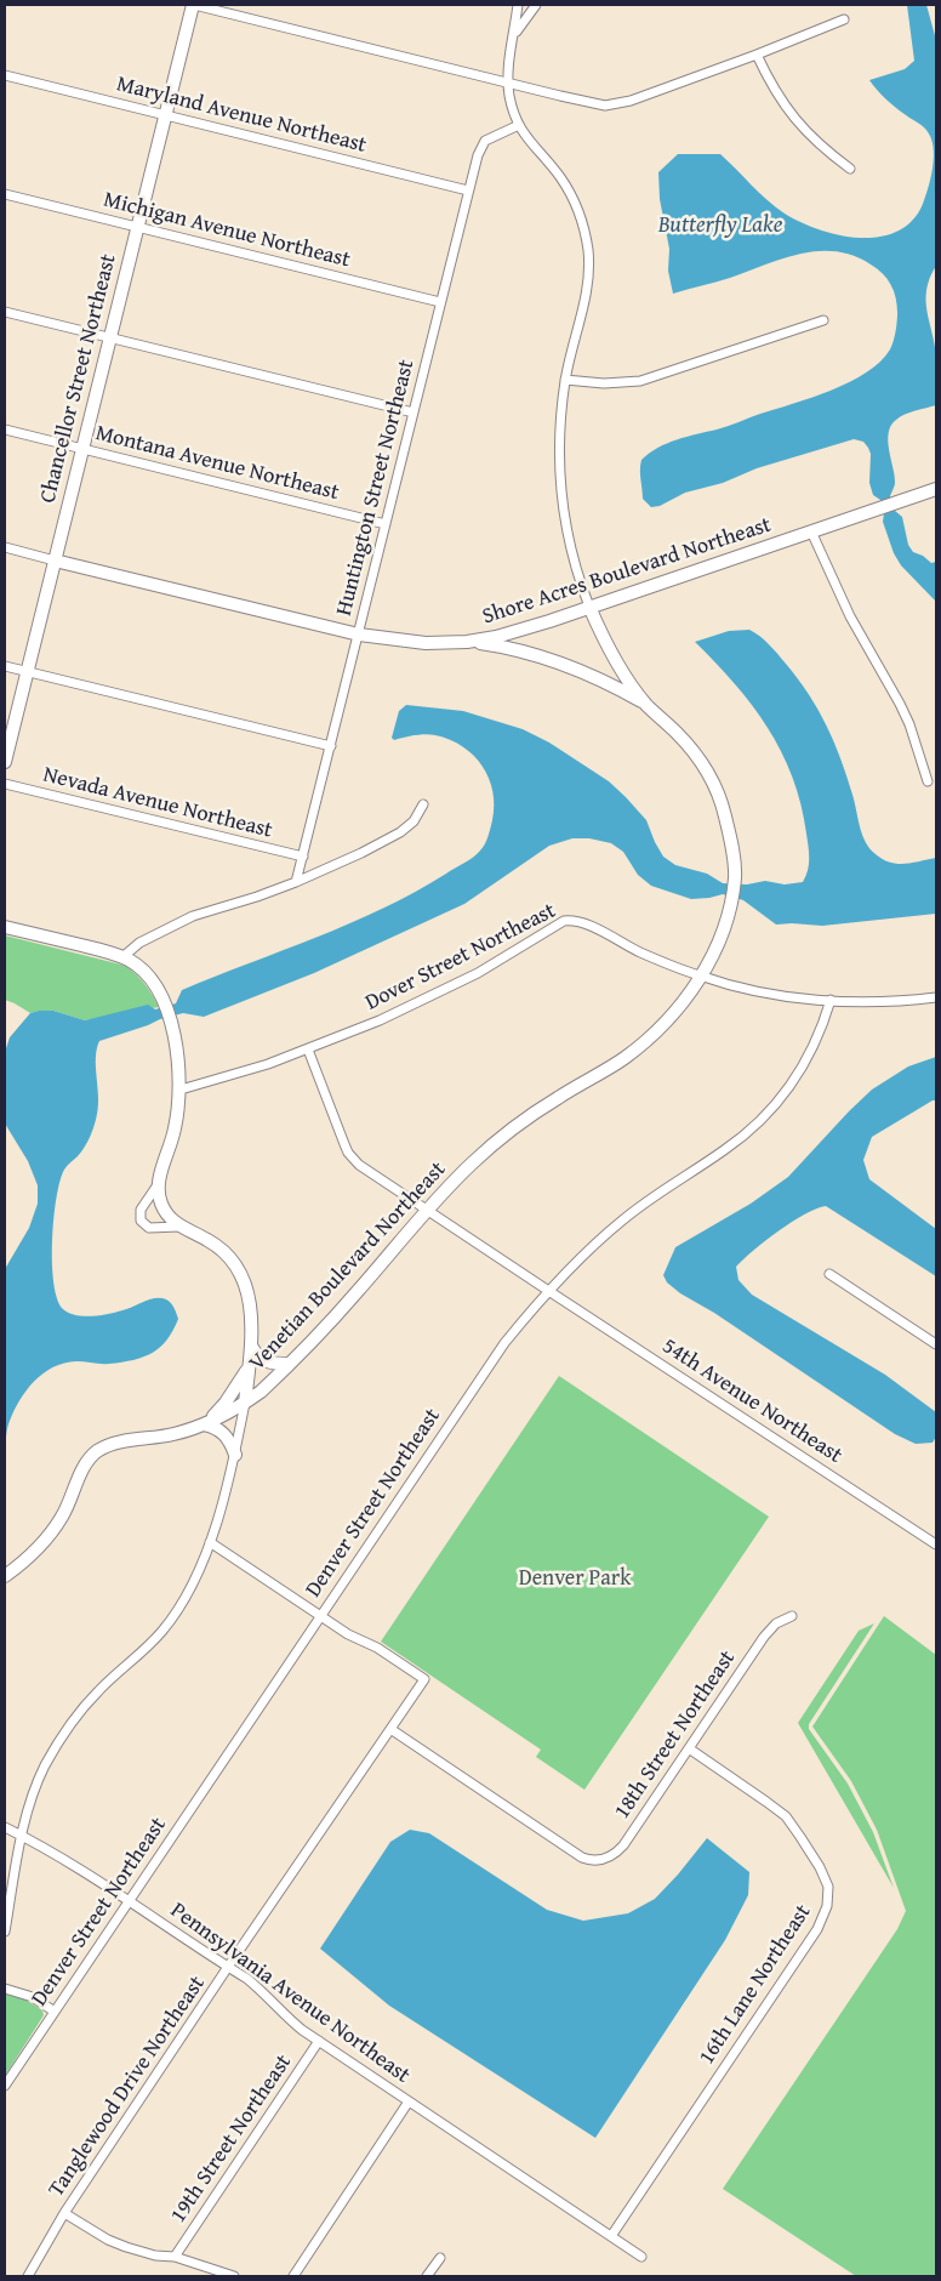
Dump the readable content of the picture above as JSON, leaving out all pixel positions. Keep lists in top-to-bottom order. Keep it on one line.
{"streets":{"street":["Maryland Avenue Northeast","Michigan Avenue Northeast","Chancellor Street Northeast","Montana Avenue Northeast","Huntington Street Northeast","Shore Acres Boulevard Northeast","Nevada Avenue Northeast","Dover Street Northeast","Venetian Boulevard Northeast","54th Avenue Northeast","Denver Street Northeast","18th Street Northeast","16th Lane Northeast","Pennsylvania Avenue Northeast","Tanglewood Drive Northeast","19th Street Northeast"]},"crossings":[["Maryland Avenue Northeast","Chancellor Street Northeast"],["Maryland Avenue Northeast","Huntington Street Northeast"],["Michigan Avenue Northeast","Chancellor Street Northeast"],["Michigan Avenue Northeast","Huntington Street Northeast"],["Chancellor Street Northeast","Montana Avenue Northeast"],["Chancellor Street Northeast","Shore Acres Boulevard Northeast"],["Montana Avenue Northeast","Huntington Street Northeast"],["Huntington Street Northeast","Shore Acres Boulevard Northeast"],["Huntington Street Northeast","Nevada Avenue Northeast"],["Huntington Street Northeast","Venetian Boulevard Northeast"],["Shore Acres Boulevard Northeast","Venetian Boulevard Northeast"],["Dover Street Northeast","Venetian Boulevard Northeast"],["Dover Street Northeast","54th Avenue Northeast"],["Dover Street Northeast","Denver Street Northeast"],["Venetian Boulevard Northeast","54th Avenue Northeast"],["54th Avenue Northeast","Denver Street Northeast"],["Denver Street Northeast","Pennsylvania Avenue Northeast"],["Denver Street Northeast","Tanglewood Drive Northeast"],["18th Street Northeast","16th Lane Northeast"],["18th Street Northeast","Tanglewood Drive Northeast"],["16th Lane Northeast","Pennsylvania Avenue Northeast"],["Pennsylvania Avenue Northeast","Tanglewood Drive Northeast"],["Pennsylvania Avenue Northeast","19th Street Northeast"]],"water":["Butterfly Lake"],"parks":["Denver Park"]}
